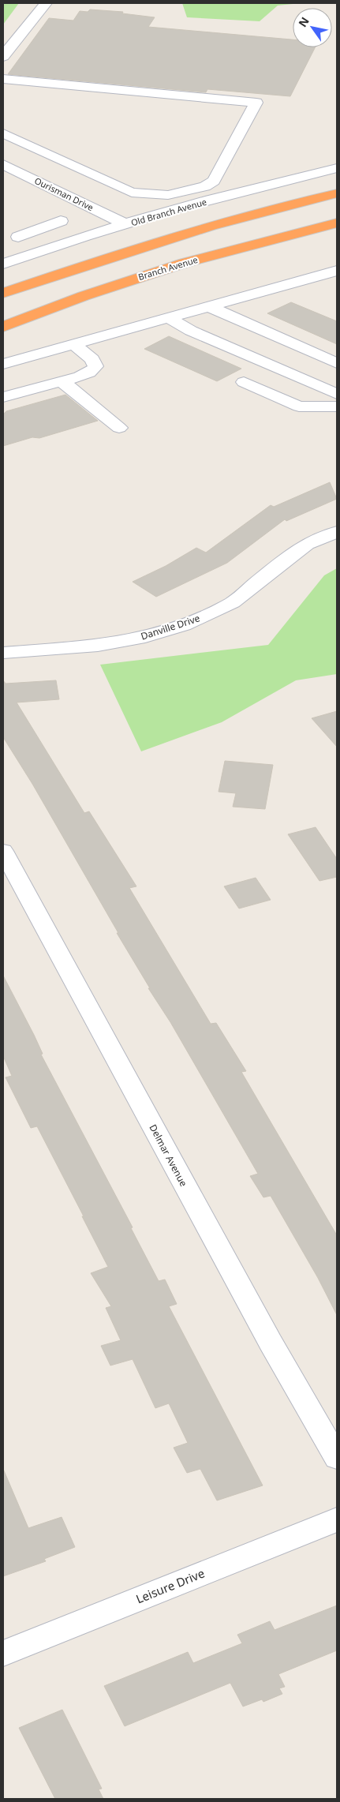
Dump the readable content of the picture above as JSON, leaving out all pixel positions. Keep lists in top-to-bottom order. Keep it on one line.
{"streets":{"highway":["Branch Avenue"],"street":["Ourisman Drive","Old Branch Avenue","Danville Drive","Delmar Avenue","Leisure Drive"]},"crossings":[["Ourisman Drive","Old Branch Avenue"]],"north":"top left"}
